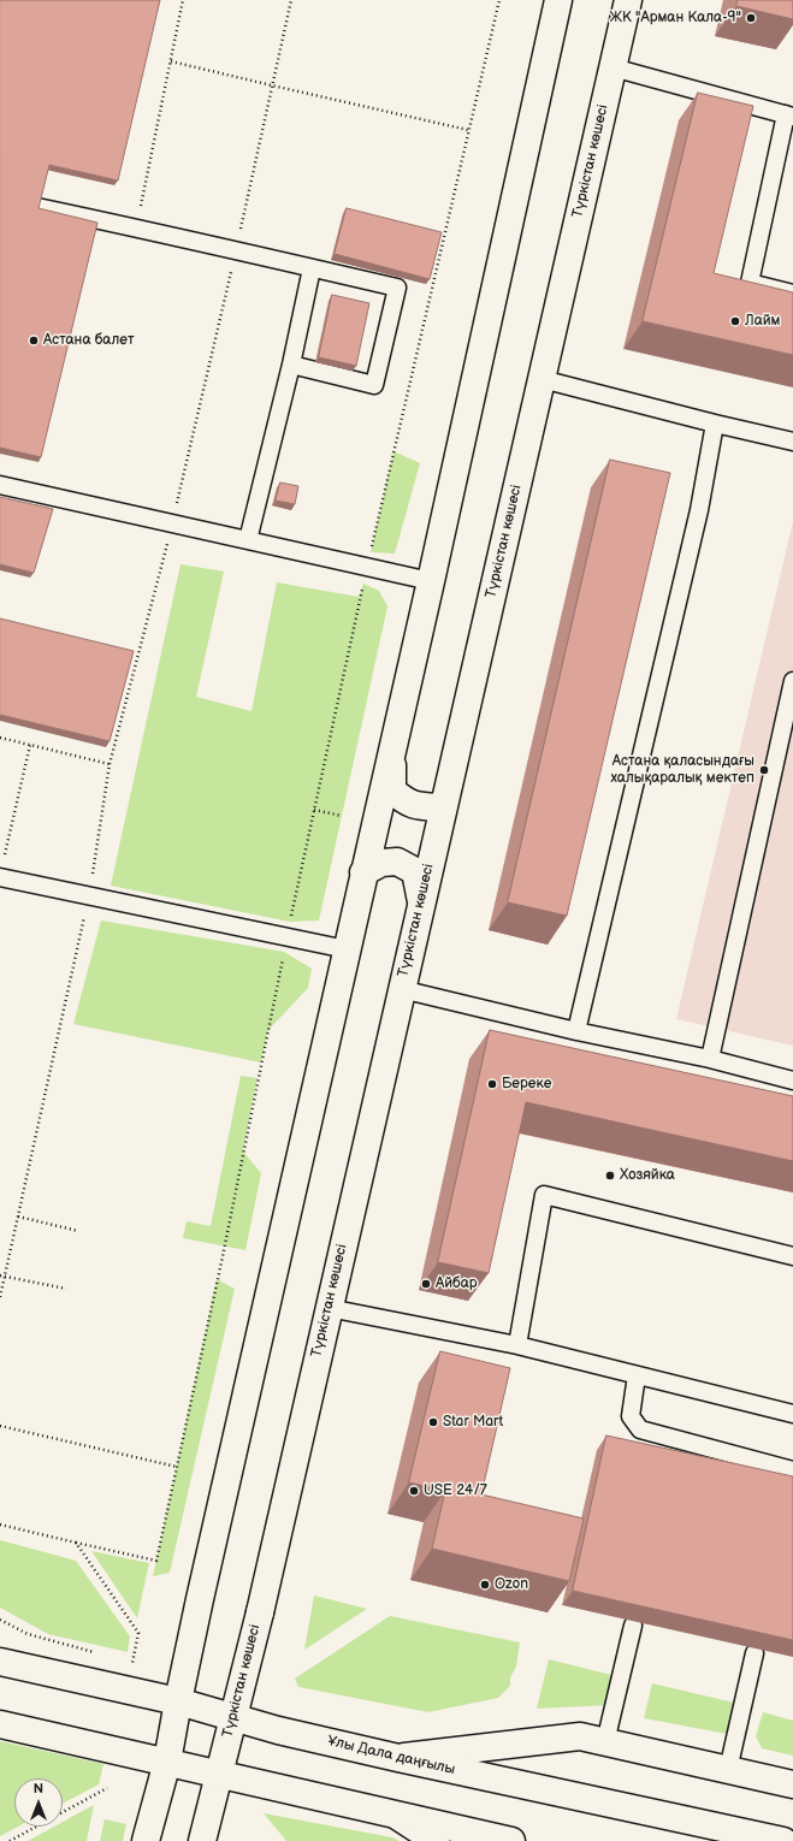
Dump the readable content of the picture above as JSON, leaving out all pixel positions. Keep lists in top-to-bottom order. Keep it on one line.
{"streets":{"main road":["Түркістан көшесі","Ұлы Дала даңғылы"]},"crossings":[["Түркістан көшесі","Ұлы Дала даңғылы"]],"places":["ЖК \"Арман Кала-9\"","Лайм","Астана балет","Астана қаласындағы халықаралық мектеп","Береке","Хозяйка","Айбар","Star Mart","USE 24/7","Ozon"],"north":"top"}
